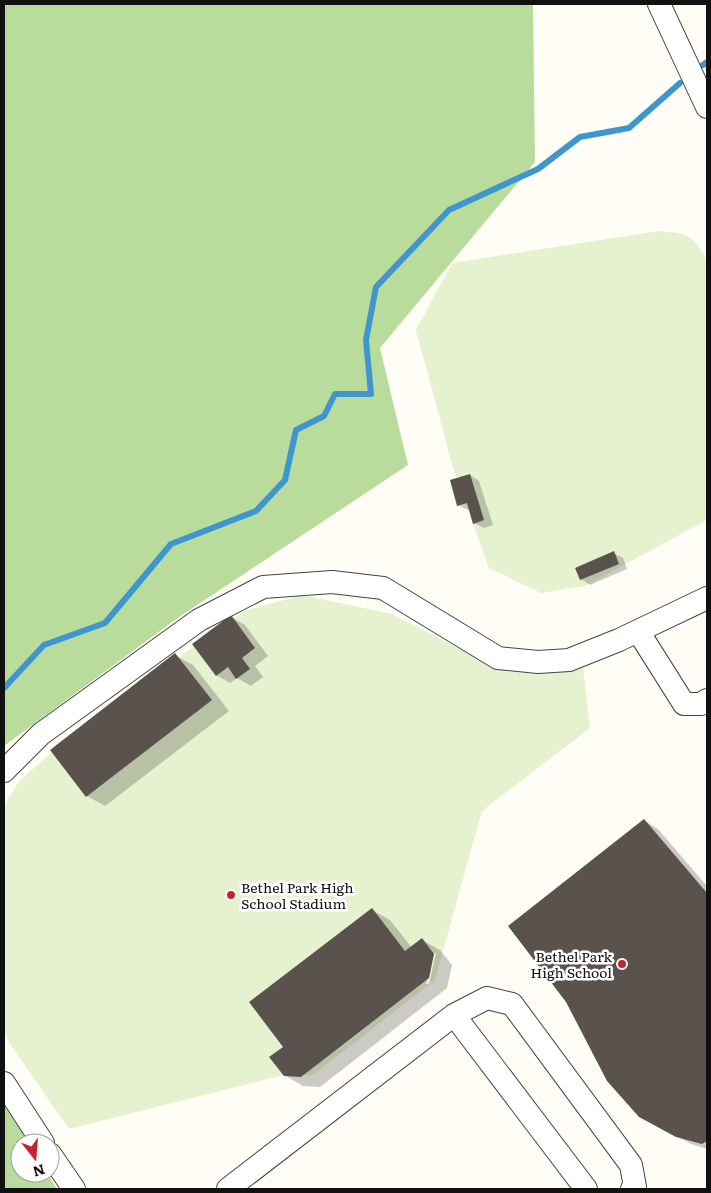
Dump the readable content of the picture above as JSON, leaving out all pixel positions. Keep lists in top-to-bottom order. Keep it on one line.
{"places":["Bethel Park High School Stadium","Bethel Park High School"],"north":"bottom"}
